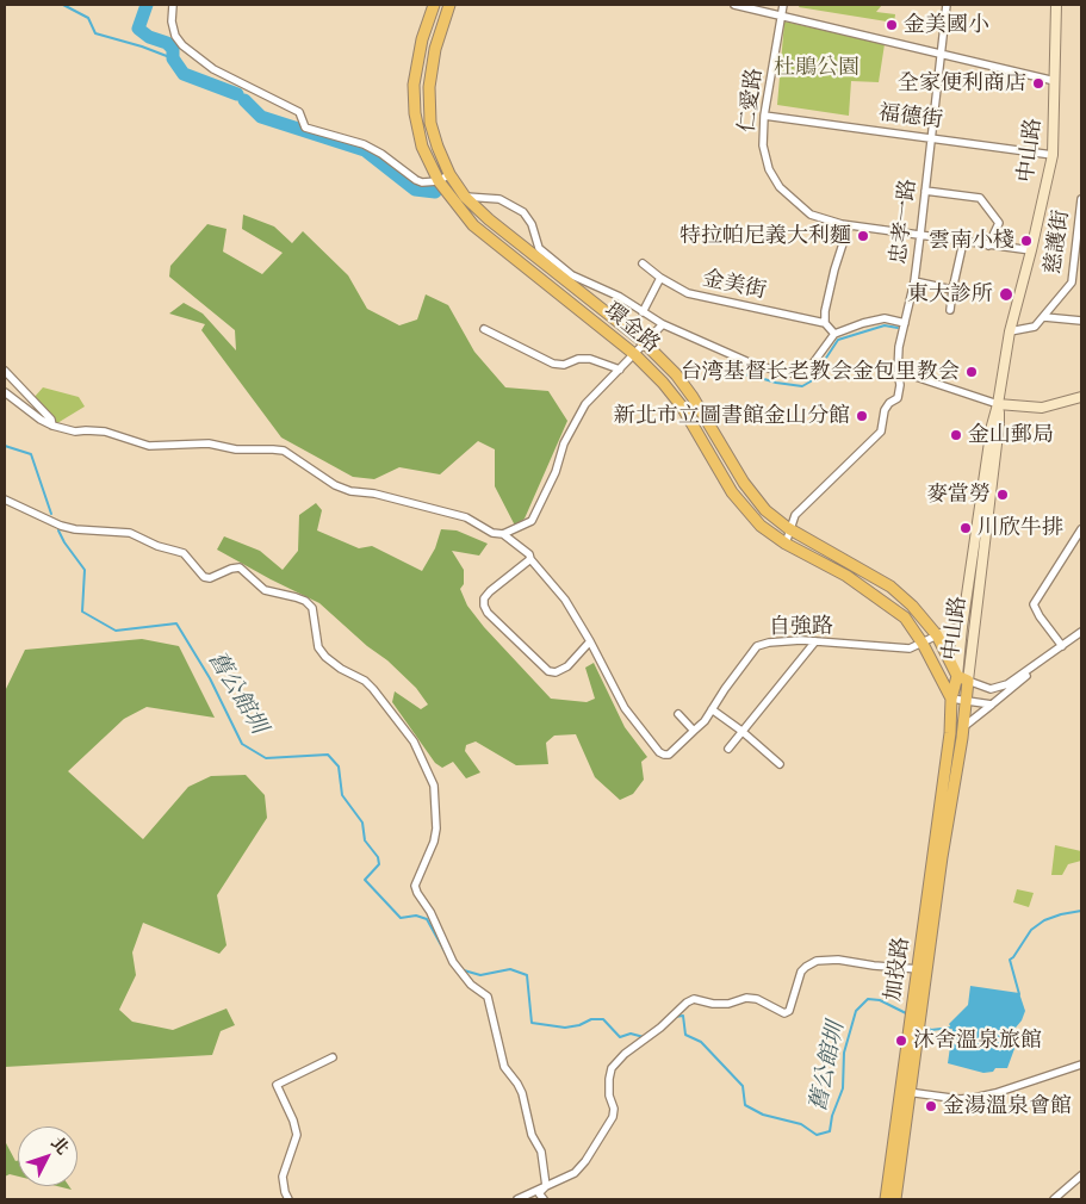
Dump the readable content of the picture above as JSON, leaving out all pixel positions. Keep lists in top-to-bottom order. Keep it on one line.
{"streets":{"main road":["中山路","環金路","加投路"],"street":["仁愛路","福德街","忠孝一路","慈護街","金美街","自強路"]},"crossings":[["仁愛路","福德街"],["仁愛路","中山路"],["仁愛路","忠孝一路"],["福德街","中山路"],["福德街","忠孝一路"],["中山路","慈護街"],["中山路","環金路"],["中山路","加投路"],["忠孝一路","環金路"],["環金路","自強路"]],"water":["舊公館圳"],"parks":["杜鵑公園"],"places":["金美國小","全家便利商店","特拉帕尼義大利麵","雲南小棧","東大診所","台湾基督长老教会金包里教会","新北市立圖書館金山分館","金山郵局","麥當勞","川欣牛排","沐舍溫泉旅館","金湯溫泉會館"],"north":"top right"}
